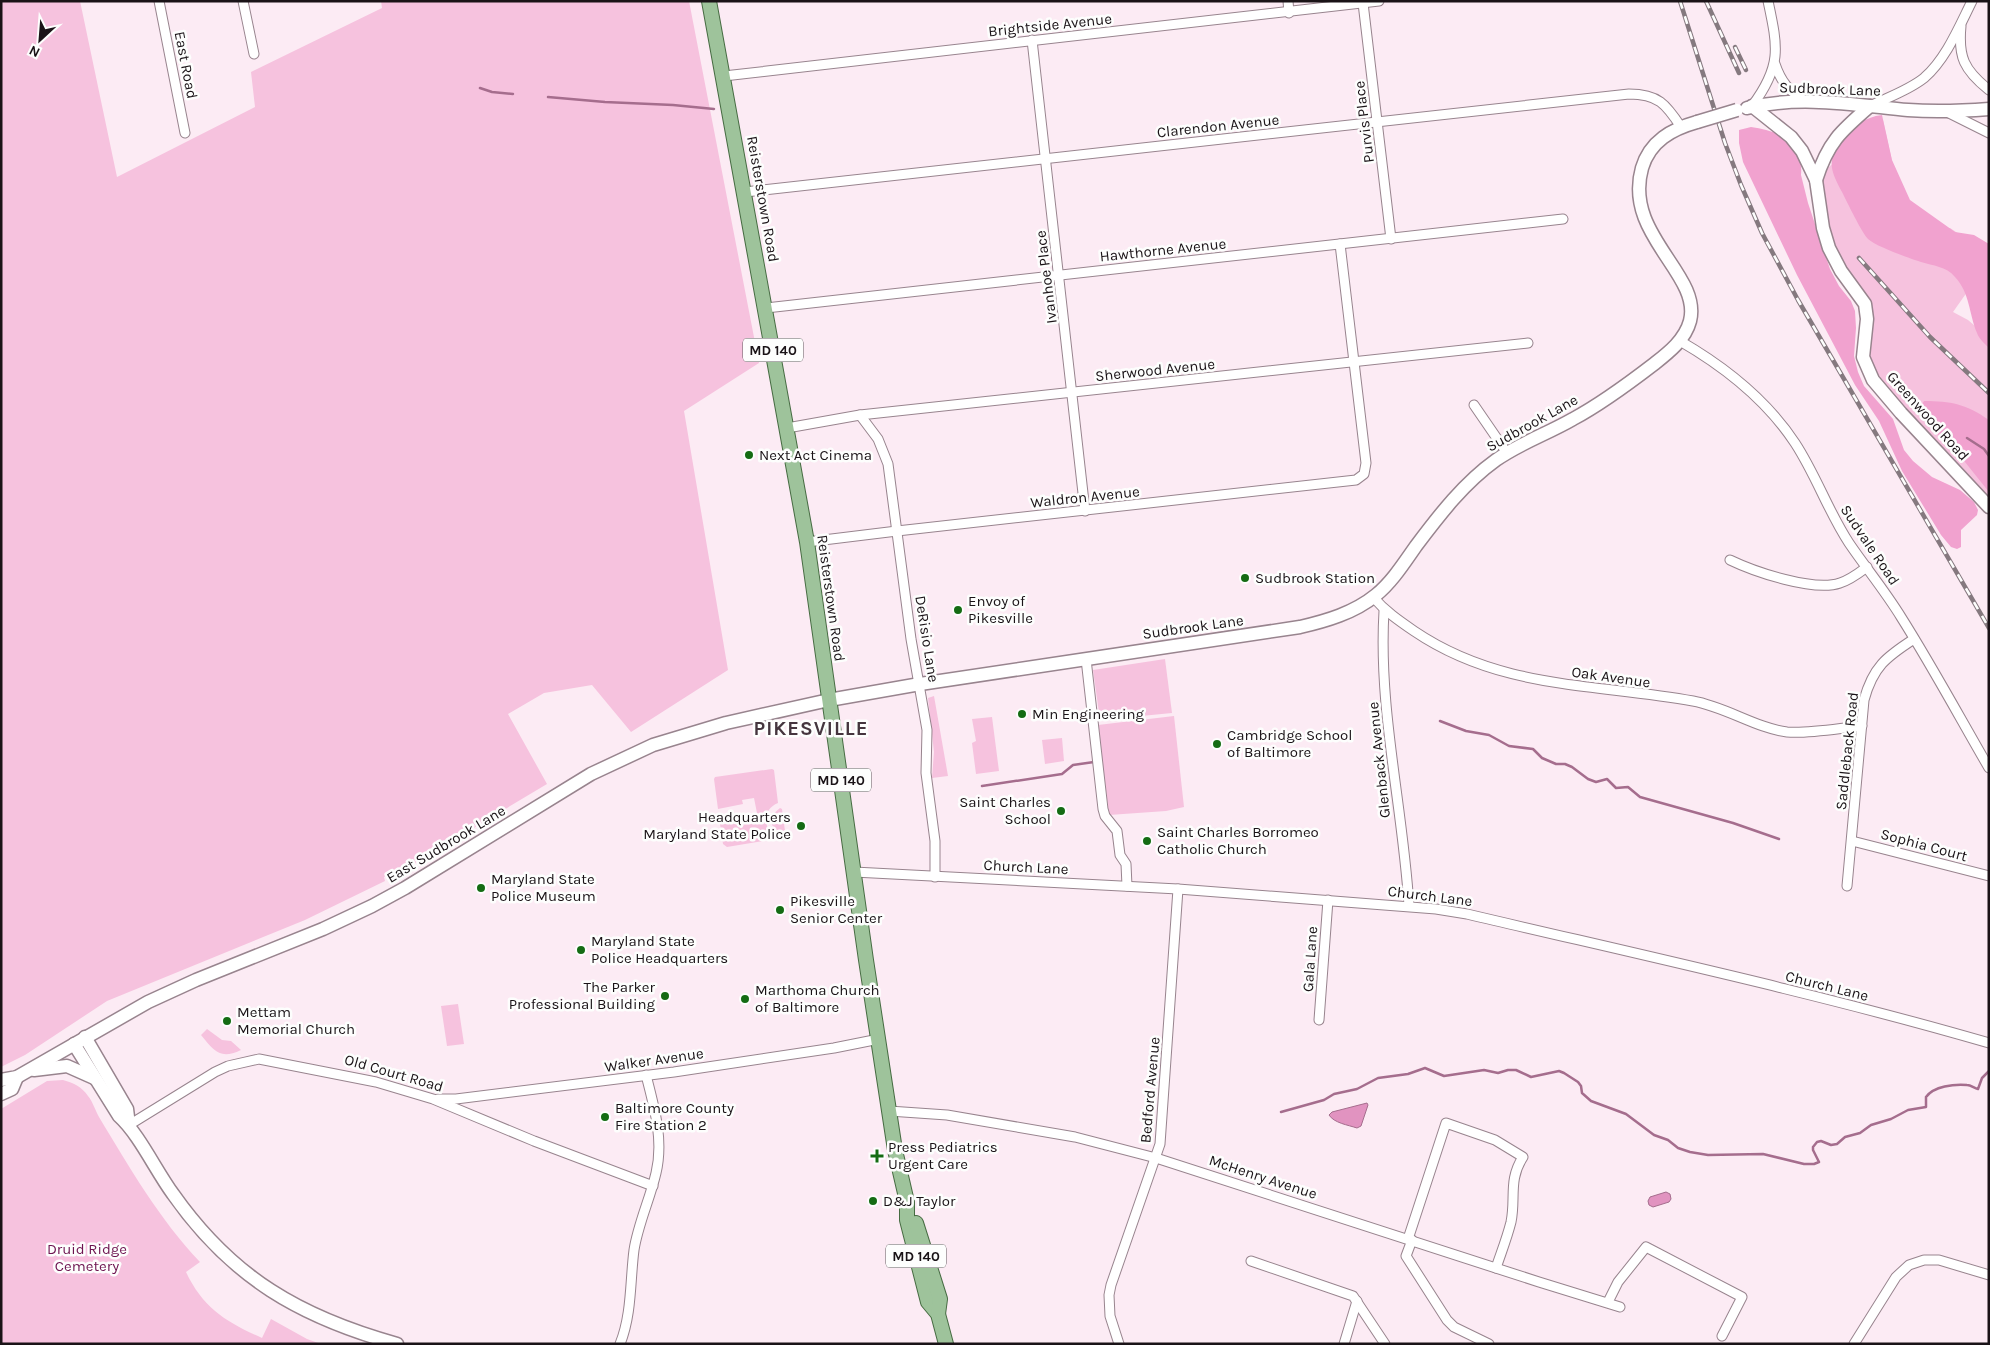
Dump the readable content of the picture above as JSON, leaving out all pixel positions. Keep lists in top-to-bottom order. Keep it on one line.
{"streets":{"main road":["Reisterstown Road","MD 140"],"street":["Brightside Avenue","East Road","Sudbrook Lane","Purvis Place","Clarendon Avenue","Hawthorne Avenue","Ivanhoe Place","Sherwood Avenue","Greenwood Road","Waldron Avenue","Sudvale Road","DeRisio Lane","Oak Avenue","Saddleback Road","Glenback Avenue","East Sudbrook Lane","Sophia Court","Church Lane","Gala Lane","Walker Avenue","Old Court Road","Bedford Avenue","McHenry Avenue"]},"crossings":[["Brightside Avenue","Purvis Place"],["Brightside Avenue","Reisterstown Road"],["Brightside Avenue","Ivanhoe Place"],["Sudbrook Lane","Clarendon Avenue"],["Sudbrook Lane","Reisterstown Road"],["Sudbrook Lane","Greenwood Road"],["Sudbrook Lane","Sudvale Road"],["Sudbrook Lane","DeRisio Lane"],["Sudbrook Lane","Oak Avenue"],["Sudbrook Lane","East Sudbrook Lane"],["Purvis Place","Clarendon Avenue"],["Purvis Place","Hawthorne Avenue"],["Clarendon Avenue","Reisterstown Road"],["Clarendon Avenue","Ivanhoe Place"],["Reisterstown Road","Hawthorne Avenue"],["Reisterstown Road","Sherwood Avenue"],["Reisterstown Road","Waldron Avenue"],["Reisterstown Road","East Sudbrook Lane"],["Reisterstown Road","Church Lane"],["Reisterstown Road","Walker Avenue"],["Reisterstown Road","McHenry Avenue"],["Hawthorne Avenue","Ivanhoe Place"],["Ivanhoe Place","Sherwood Avenue"],["Ivanhoe Place","Waldron Avenue"],["Sherwood Avenue","Waldron Avenue"],["Sherwood Avenue","DeRisio Lane"],["Waldron Avenue","DeRisio Lane"],["Sudvale Road","Saddleback Road"],["DeRisio Lane","Church Lane"],["Oak Avenue","Saddleback Road"],["Oak Avenue","Glenback Avenue"],["Saddleback Road","Sophia Court"],["Glenback Avenue","Church Lane"],["Church Lane","Gala Lane"],["Church Lane","Bedford Avenue"],["Walker Avenue","Old Court Road"],["Bedford Avenue","McHenry Avenue"]],"districts":["PIKESVILLE"],"parks":["Druid Ridge Cemetery"],"places":{"other":["Next Act Cinema","Sudbrook Station","Envoy of Pikesville","Min Engineering","Cambridge School of Baltimore","Saint Charles School","Headquarters Maryland State Police","Saint Charles Borromeo Catholic Church","Maryland State Police Museum","Pikesville Senior Center","Maryland State Police Headquarters","The Parker Professional Building","Marthoma Church of Baltimore","Mettam Memorial Church","Baltimore County Fire Station 2","D&J Taylor"],"health":["Press Pediatrics Urgent Care"]},"north":"bottom left"}
